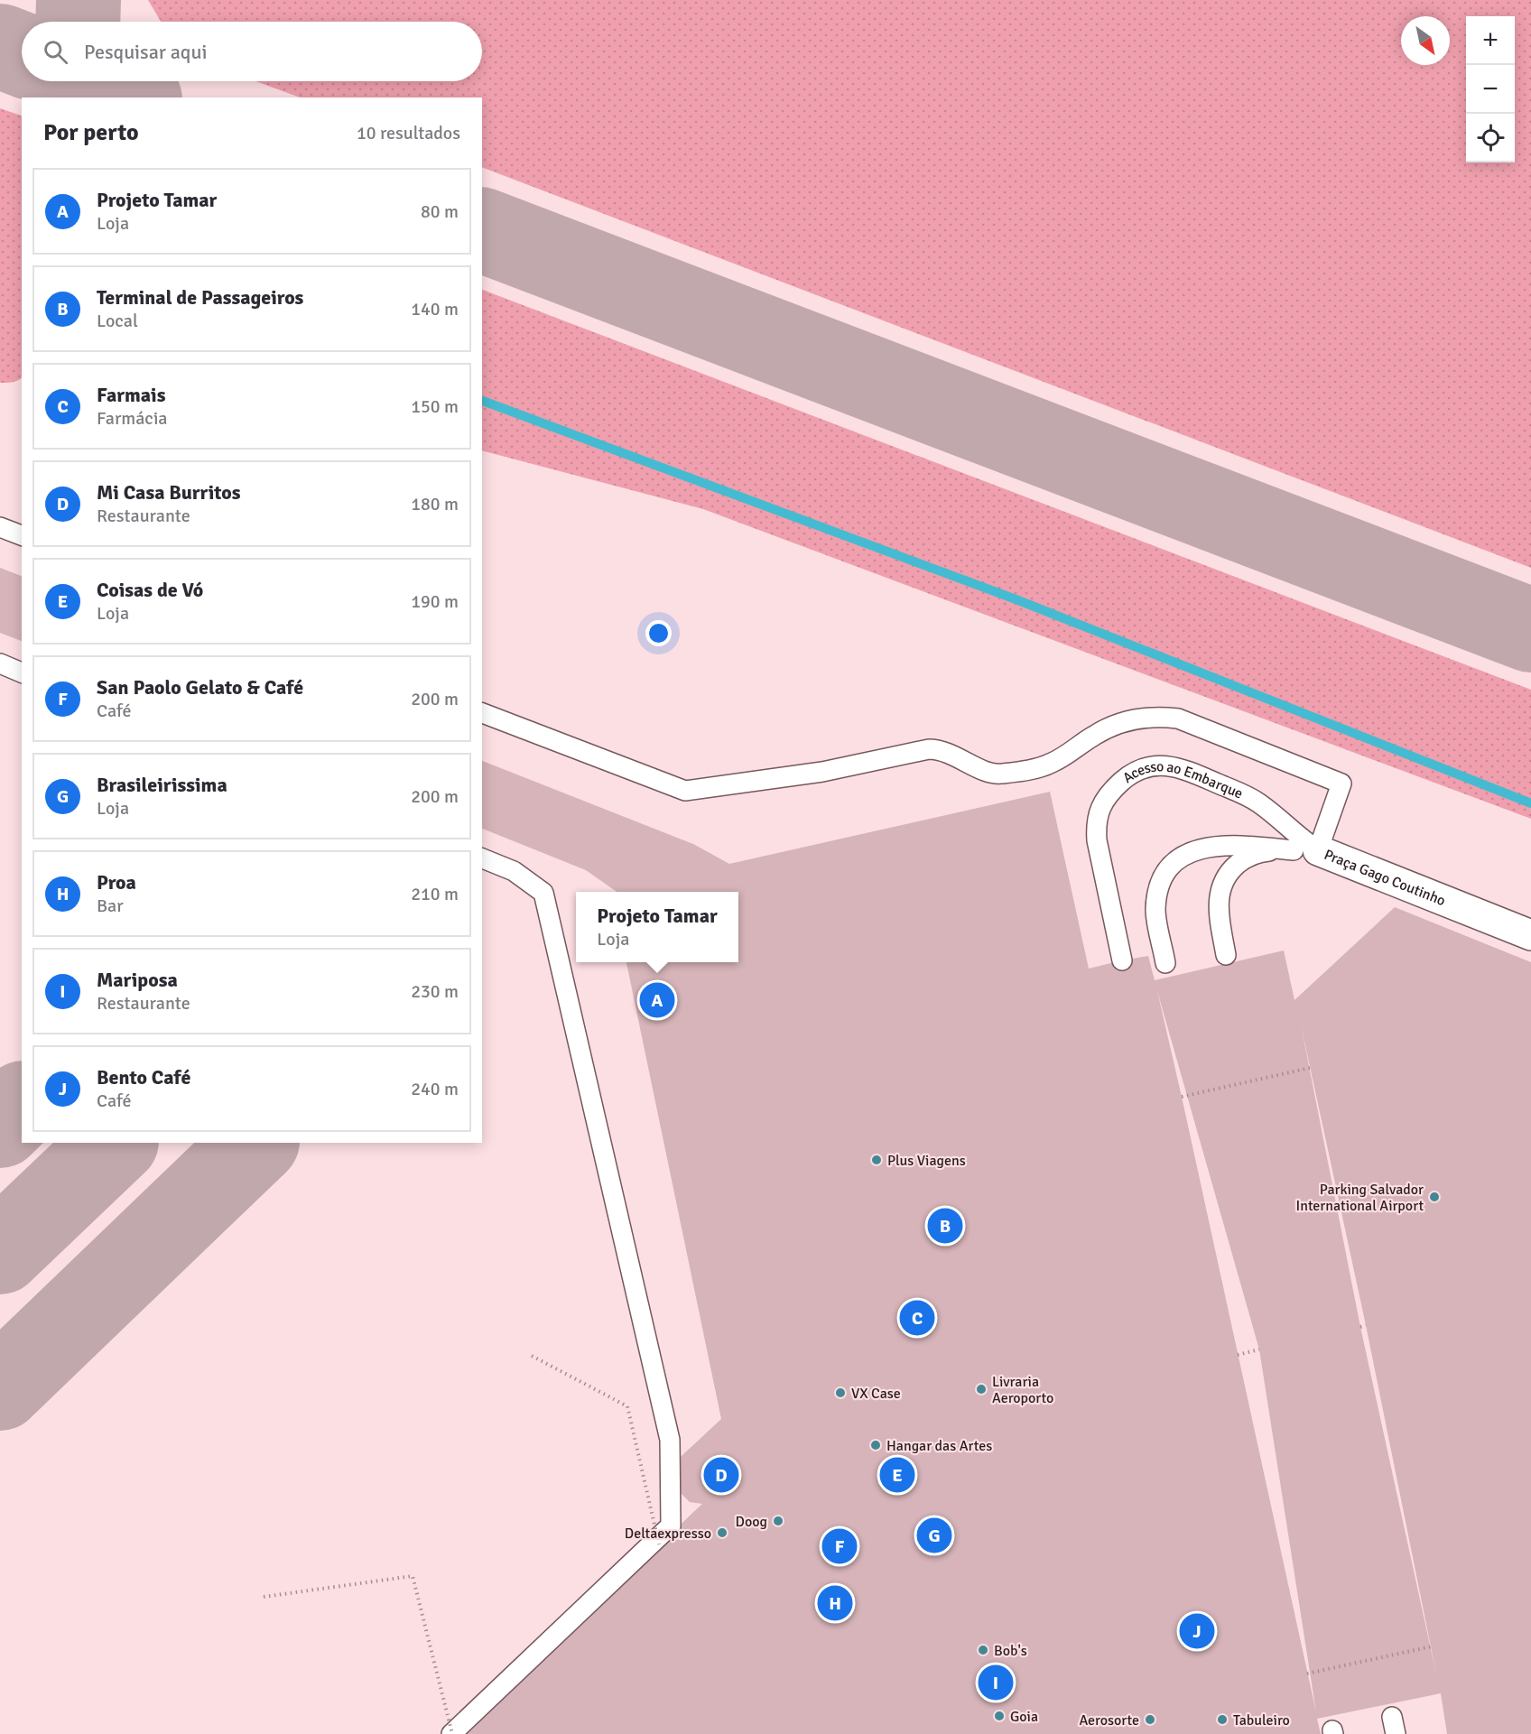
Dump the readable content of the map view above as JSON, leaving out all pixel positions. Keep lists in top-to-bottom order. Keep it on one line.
{"streets":{"main road":["Praça Gago Coutinho"],"lane":["Acesso ao Embarque"]},"crossings":[["Acesso ao Embarque","Praça Gago Coutinho"]],"places":["Plus Viagens","Parking Salvador International Airport","Livraria Aeroporto","VX Case","Hangar das Artes","Doog","Deltaexpresso","Bob's","Goia","Aerosorte","Tabuleiro"],"north":"bottom right","page":{"map_buttons":["+","−"],"search":"Pesquisar aqui","heading":["Por perto","10 resultados"],"list":[{"mark":"A","name":"Projeto Tamar","note":"Loja","value":"80 m"},{"mark":"B","name":"Terminal de Passageiros","note":"Local","value":"140 m"},{"mark":"C","name":"Farmais","note":"Farmácia","value":"150 m"},{"mark":"D","name":"Mi Casa Burritos","note":"Restaurante","value":"180 m"},{"mark":"E","name":"Coisas de Vó","note":"Loja","value":"190 m"},{"mark":"F","name":"San Paolo Gelato & Café","note":"Café","value":"200 m"},{"mark":"G","name":"Brasileirissima","note":"Loja","value":"200 m"},{"mark":"H","name":"Proa","note":"Bar","value":"210 m"},{"mark":"I","name":"Mariposa","note":"Restaurante","value":"230 m"},{"mark":"J","name":"Bento Café","note":"Café","value":"240 m"}],"popup":["Projeto Tamar","Loja"],"pins":["A","B","C","D","E","G","F","H","J","I"]}}
